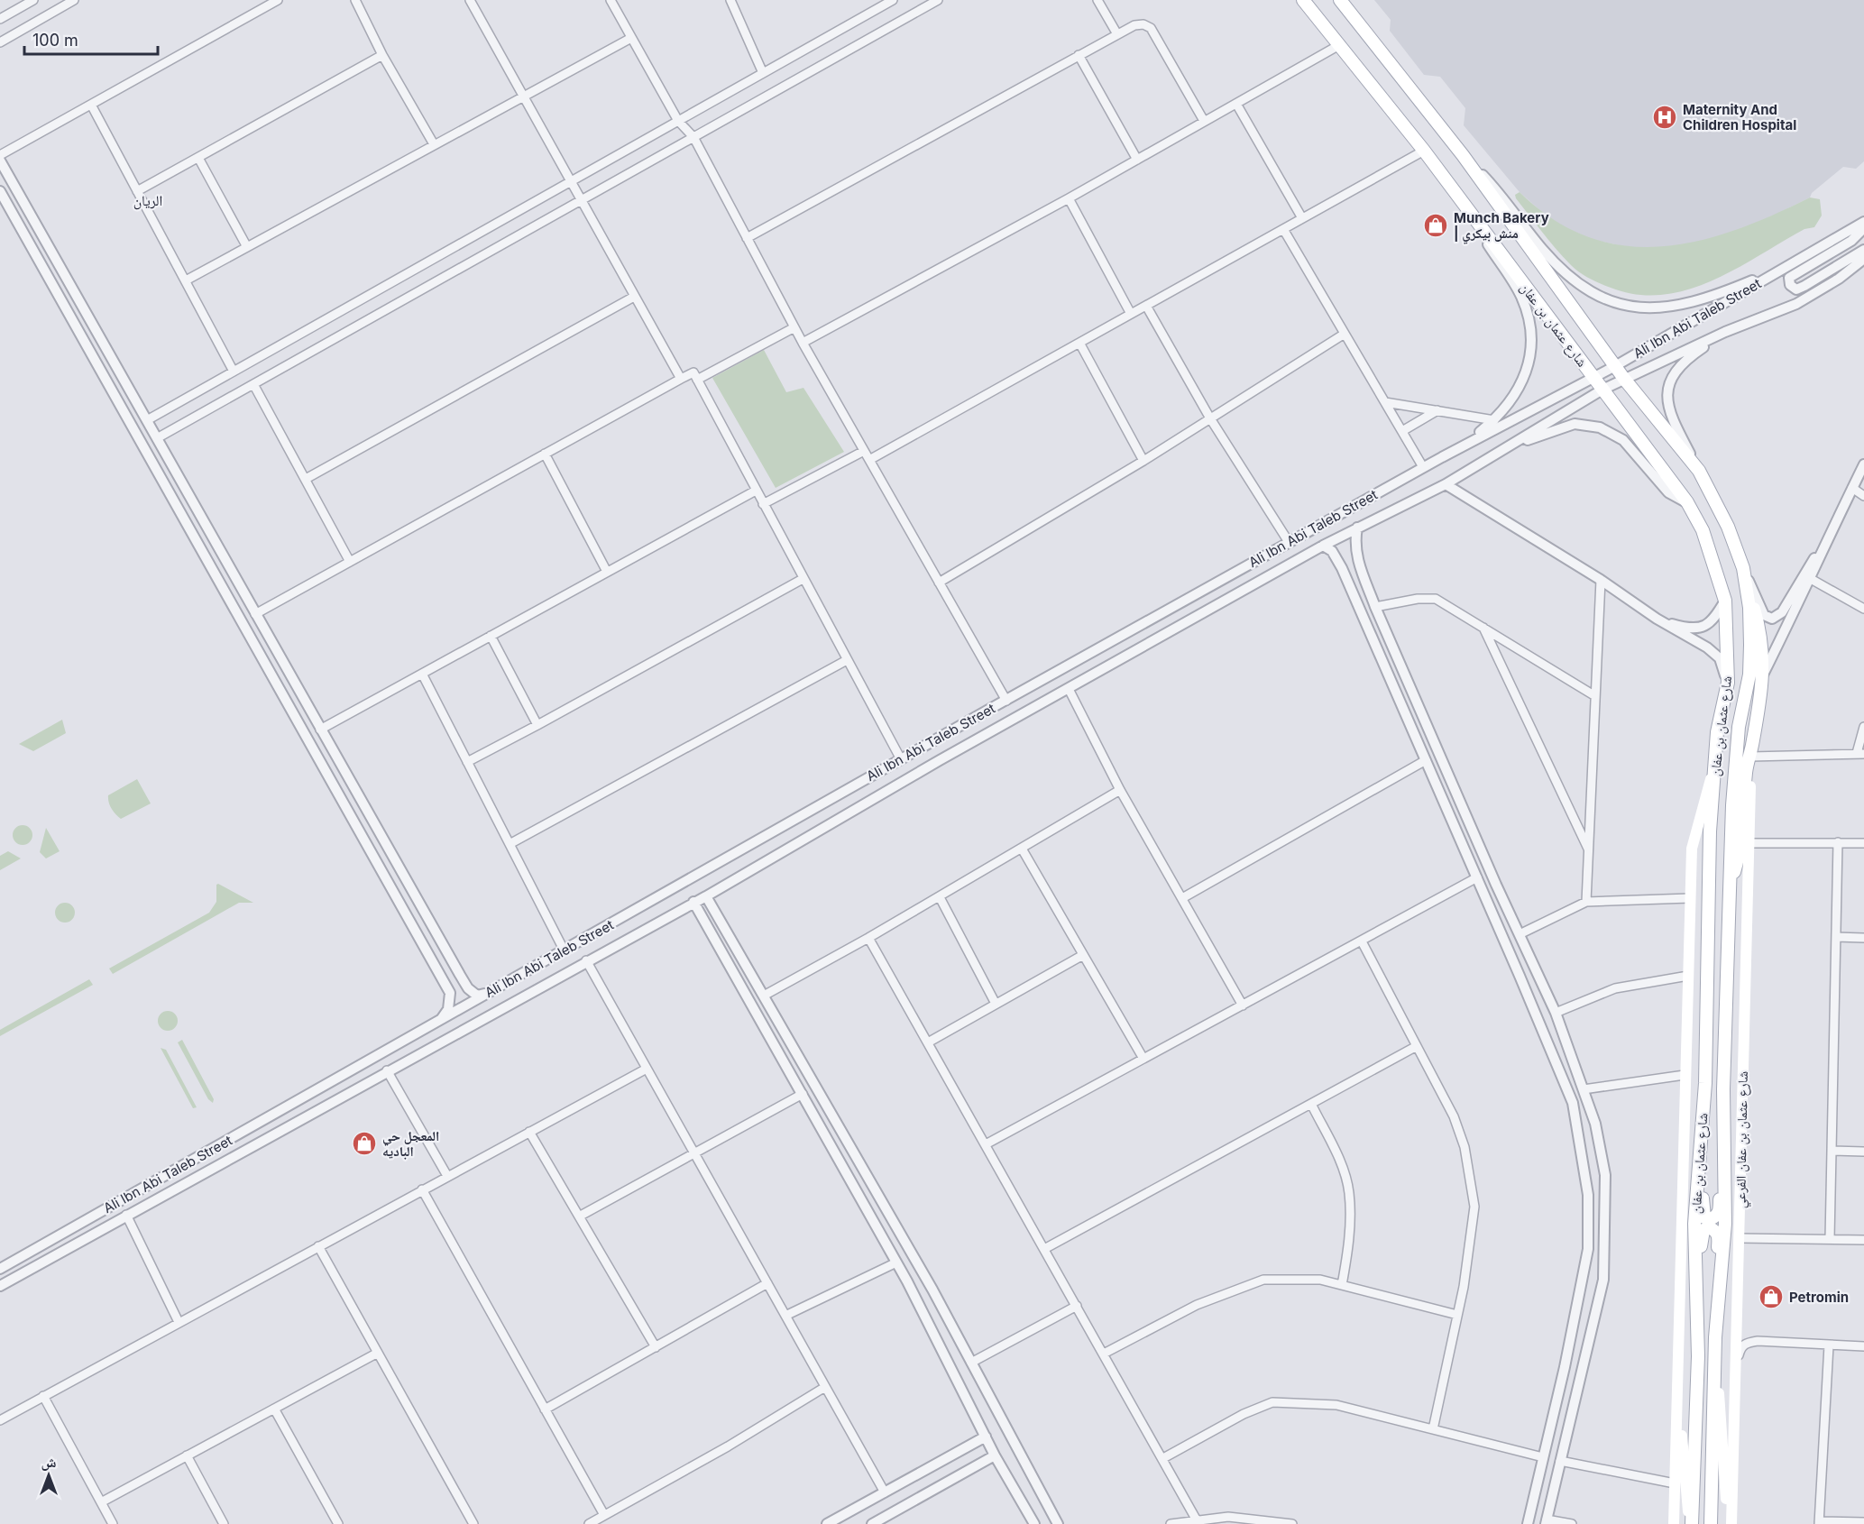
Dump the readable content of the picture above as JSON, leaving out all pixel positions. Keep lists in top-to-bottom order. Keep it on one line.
{"streets":{"main road":["شارع عثمان بن عفان","شارع عثمان بن عفان الفرعي"],"street":["Ali Ibn Abi Taleb Street"]},"crossings":[["Ali Ibn Abi Taleb Street","شارع عثمان بن عفان"]],"districts":["الريان"],"places":{"hospital":["Maternity And Children Hospital"],"shop":["Munch Bakery | منش بيكري","المعجل حي الباديه","Petromin"]},"scale_bar":"100 m","north":"top"}
